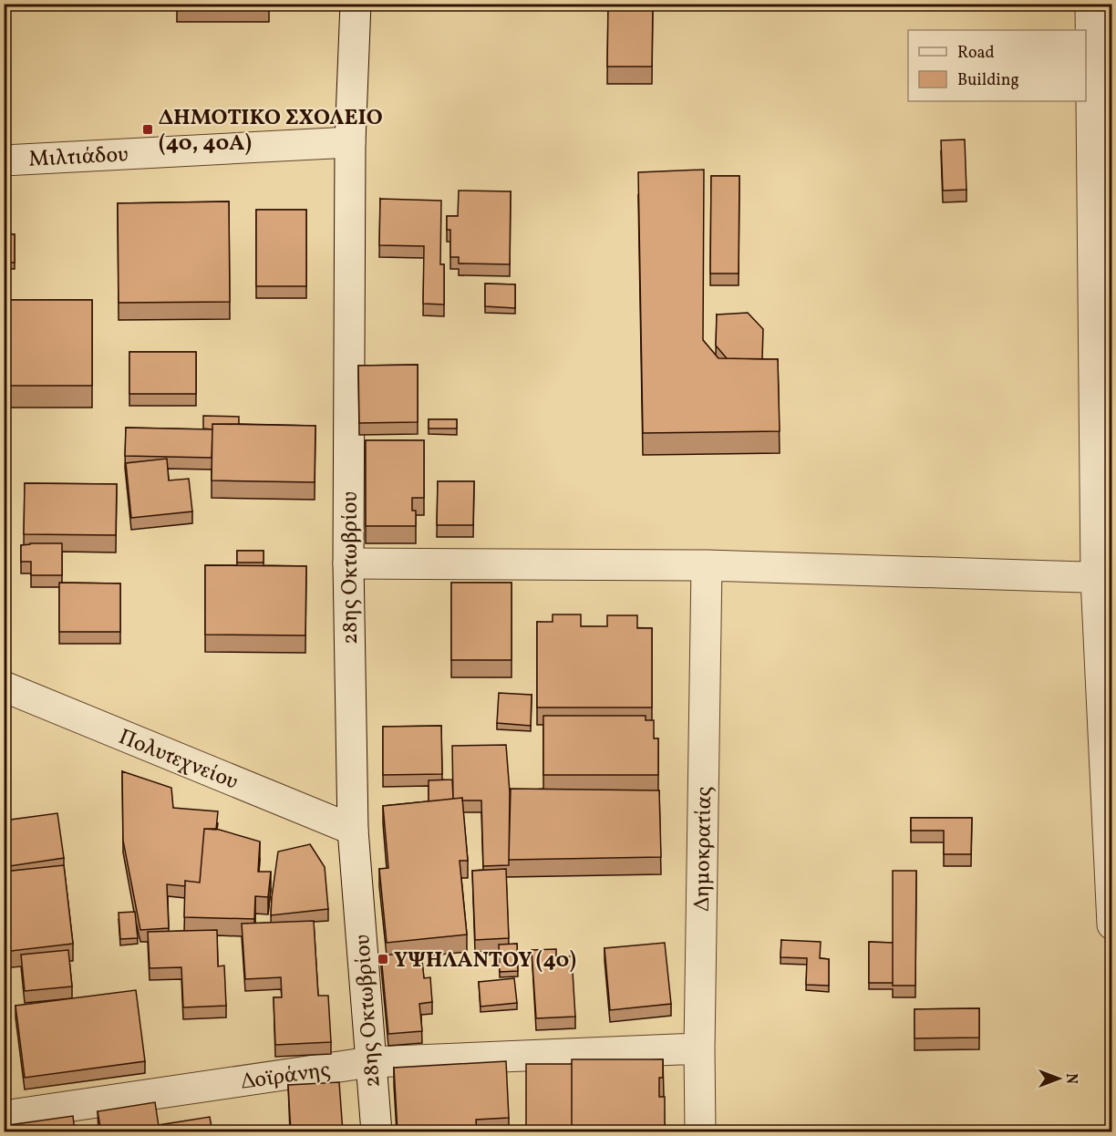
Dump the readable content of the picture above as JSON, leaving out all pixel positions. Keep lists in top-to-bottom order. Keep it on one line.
{"streets":{"street":["Μιλτιάδου","28ης Οκτωβρίου","Πολυτεχνείου","Δημοκρατίας","Δοϊράνης"]},"crossings":[["Μιλτιάδου","28ης Οκτωβρίου"],["28ης Οκτωβρίου","Πολυτεχνείου"],["28ης Οκτωβρίου","Δοϊράνης"],["Δημοκρατίας","Δοϊράνης"]],"places":{"transit":["ΔΗΜΟΤΙΚΟ ΣΧΟΛΕΙΟ (40, 40Α)","ΥΨΗΛΑΝΤΟΥ (40)"]},"legend":["Road","Building"],"north":"right"}
